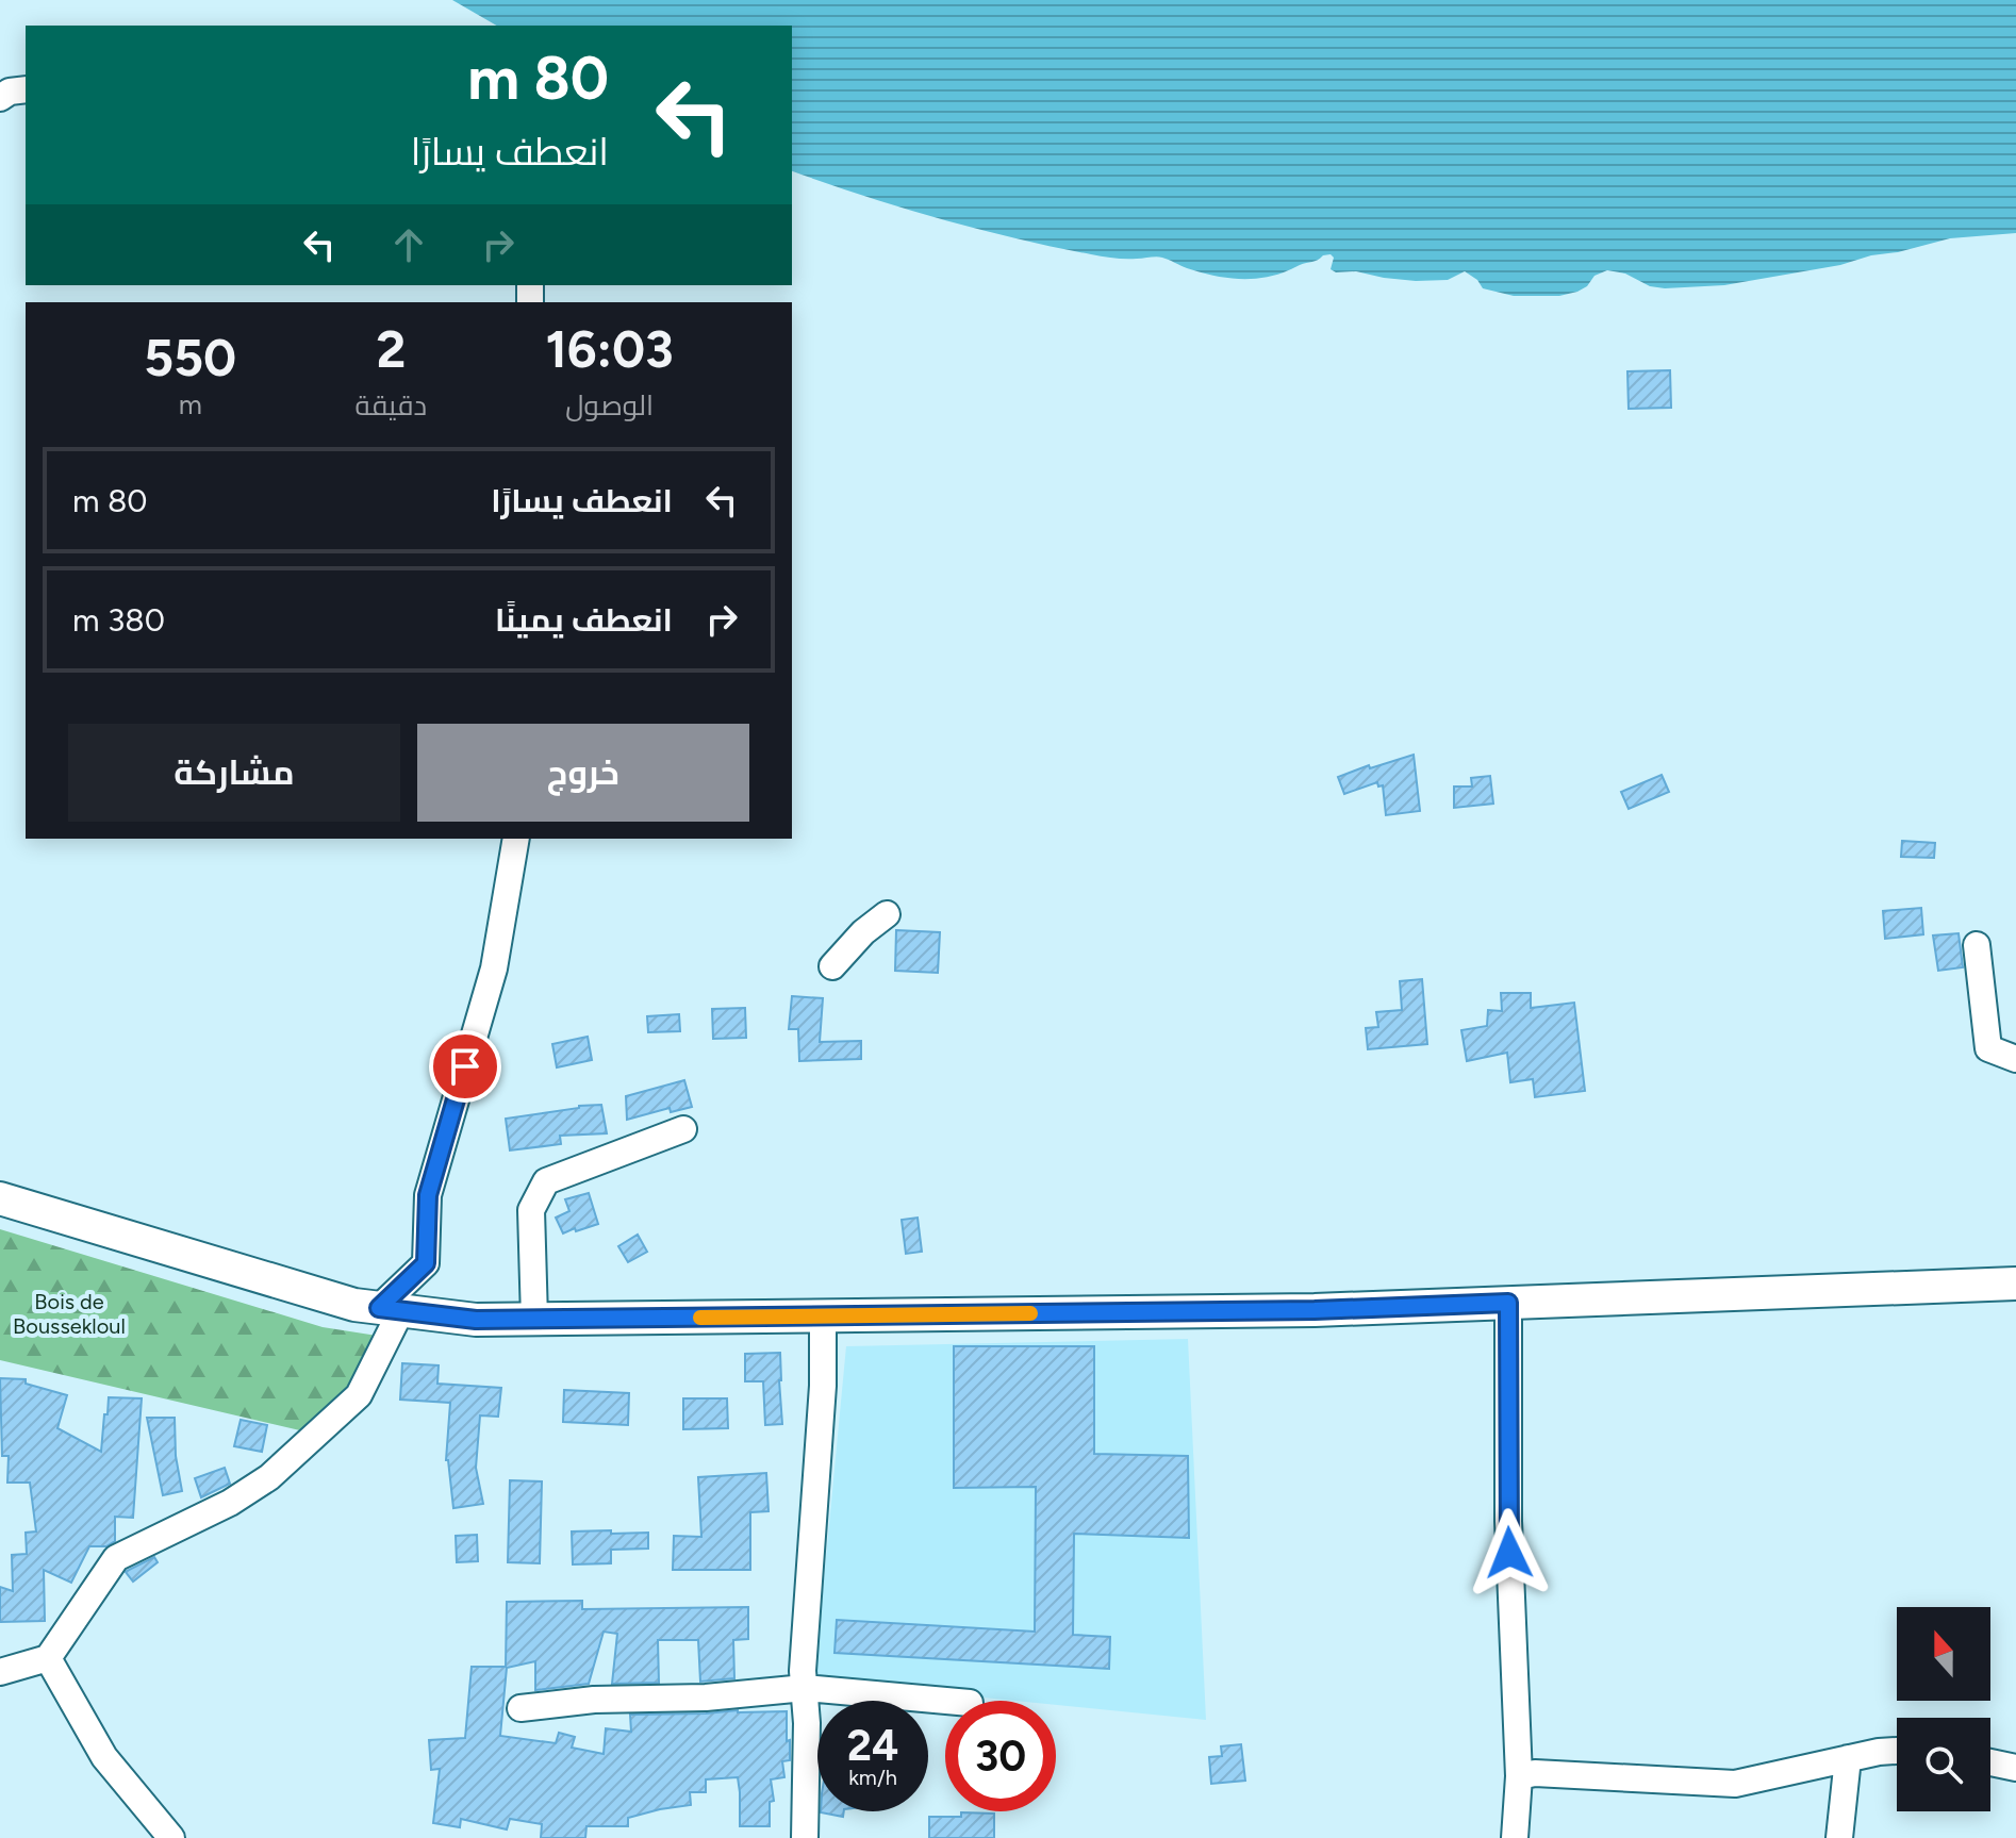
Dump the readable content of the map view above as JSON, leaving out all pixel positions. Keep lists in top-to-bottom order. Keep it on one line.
{"parks":["Bois de Boussekloul"],"north":"top","page":{"turn":["80 m","انعطف يسارًا"],"eta":["16:03","الوصول","2","دقيقة","550","m"],"list":[{"name":"انعطف يسارًا","value":"80 m"},{"name":"انعطف يمينًا","value":"380 m"}],"buttons":["خروج","مشاركة"],"speed":"24 km/h","limit":"30"}}
